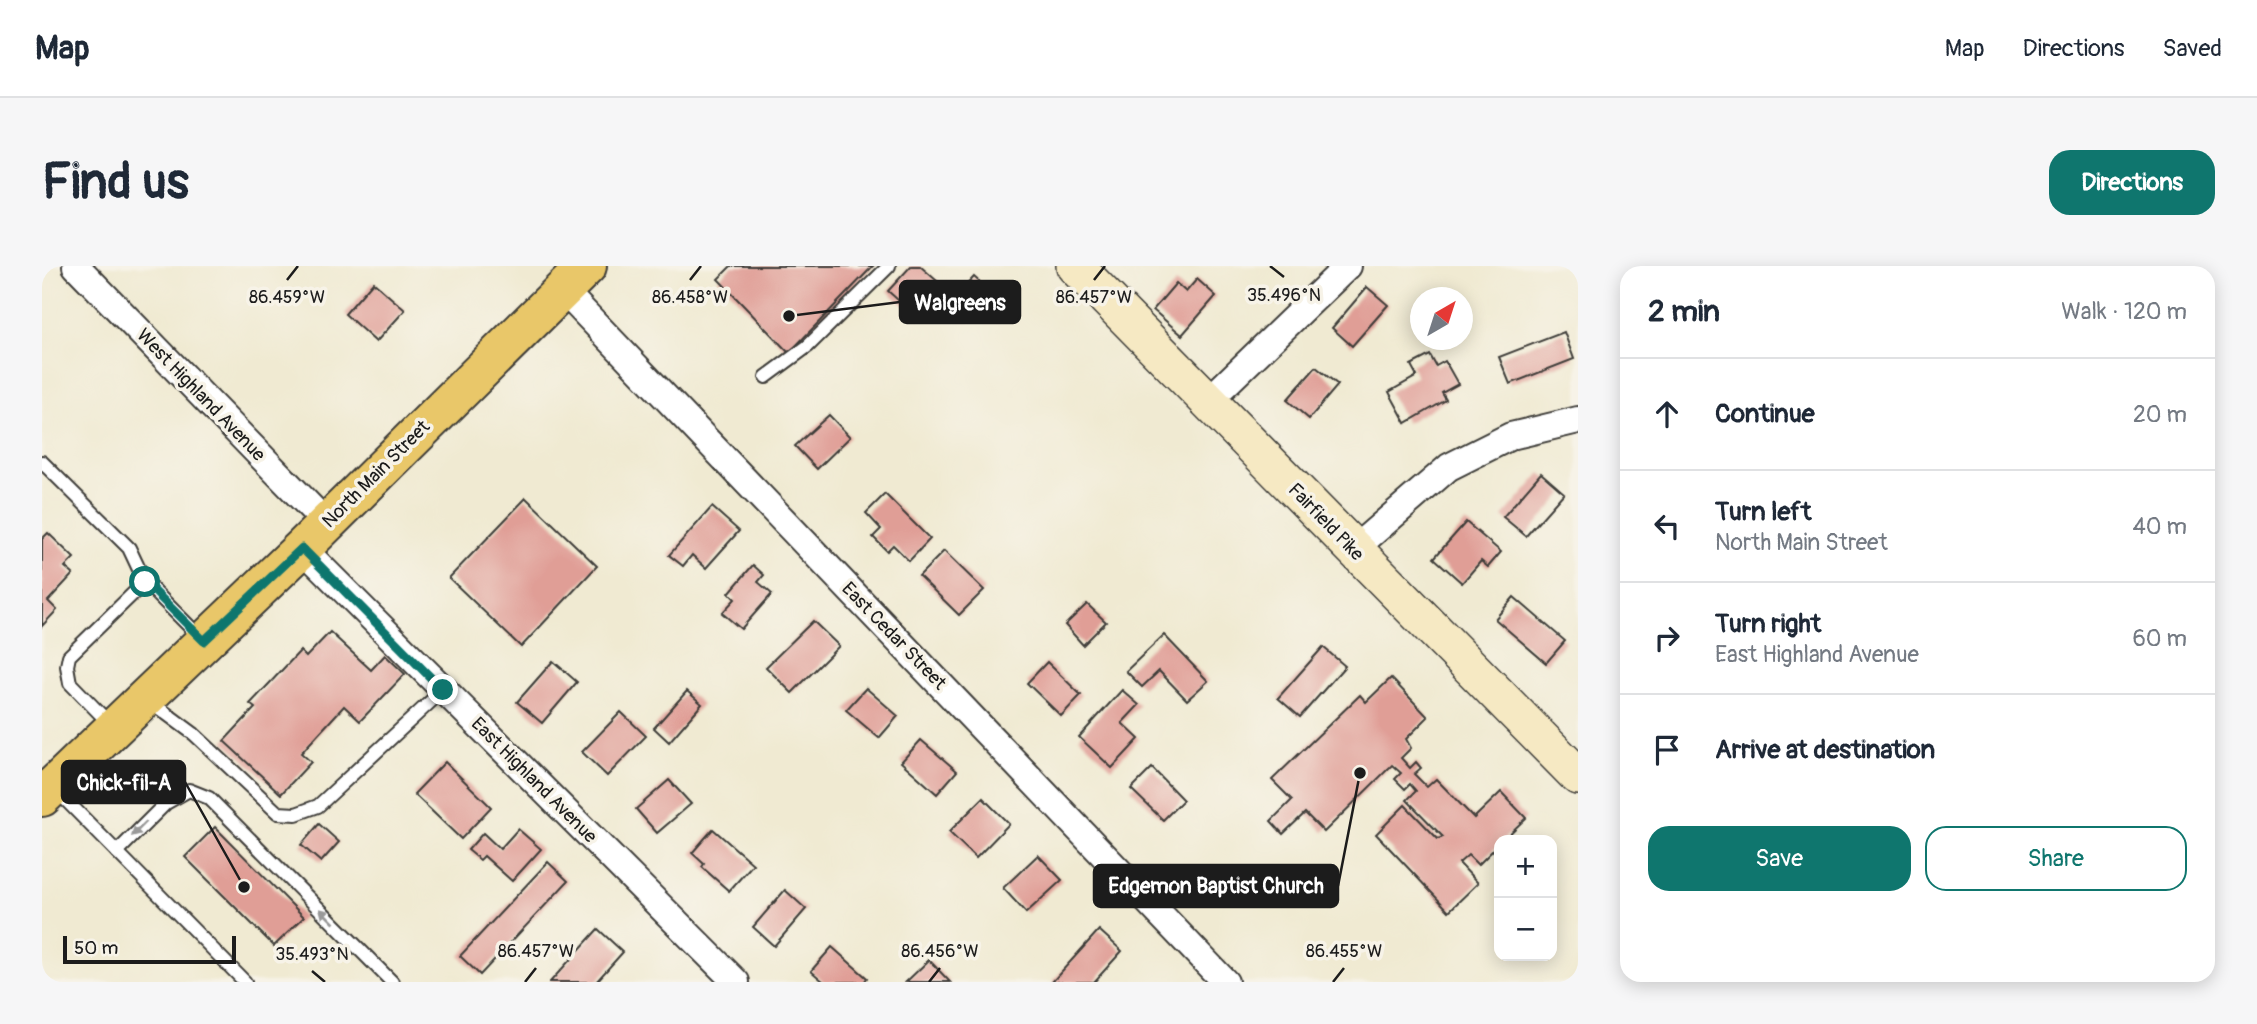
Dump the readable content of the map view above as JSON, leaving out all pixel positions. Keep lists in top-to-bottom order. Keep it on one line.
{"streets":{"main road":["North Main Street"],"street":["West Highland Avenue","Fairfield Pike","East Cedar Street","East Highland Avenue"]},"crossings":[["West Highland Avenue","North Main Street"],["West Highland Avenue","East Highland Avenue"],["North Main Street","East Cedar Street"],["North Main Street","East Highland Avenue"]],"places":["Walgreens","Edgemon Baptist Church","Chick-fil-A"],"scale_bar":"50 m","north":"top right","page":{"header":"Map","nav":["Map","Directions","Saved"],"buttons":["Directions",["Save","Share"]],"title":"Find us","heading":["2 min","Walk · 120 m"],"list":[["Continue","20 m"],["Turn left","North Main Street","40 m"],["Turn right","East Highland Avenue","60 m"],"Arrive at destination"],"map_buttons":["+","−"],"scale":"50 m"},"coordinates":["35.496°N","86.459°W","86.458°W","86.457°W","86.456°W","86.455°W","35.493°N"]}
